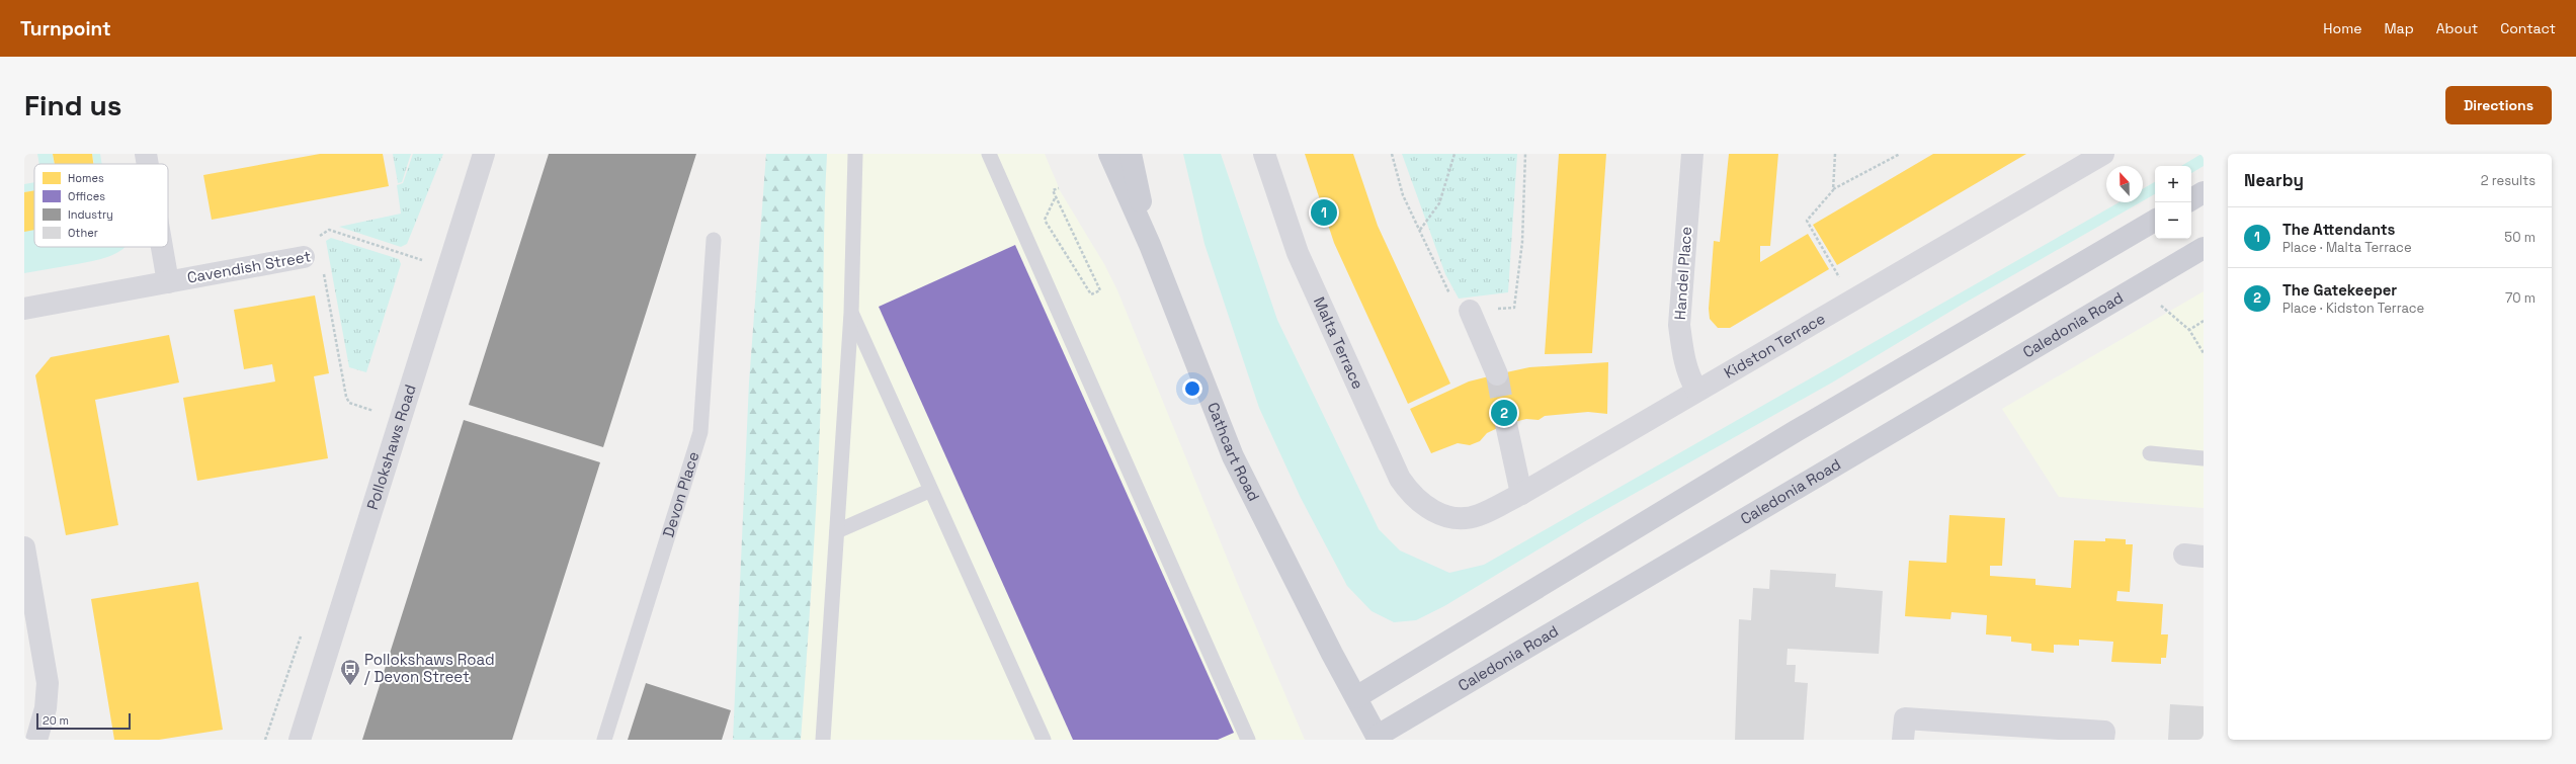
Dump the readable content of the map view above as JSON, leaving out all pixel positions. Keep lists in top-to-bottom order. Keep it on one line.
{"streets":{"main road":["Caledonia Road","Cathcart Road"],"street":["Cavendish Street","Handel Place","Malta Terrace","Kidston Terrace","Pollokshaws Road"],"lane":["Devon Place"]},"crossings":[["Cavendish Street","Pollokshaws Road"],["Handel Place","Kidston Terrace"],["Caledonia Road","Cathcart Road"],["Malta Terrace","Kidston Terrace"]],"places":{"bus stop":["Pollokshaws Road / Devon Street"]},"legend":["Homes","Offices","Industry","Other"],"scale_bar":"20 m","north":"top","page":{"header":"Turnpoint","nav":["Home","Map","About","Contact"],"buttons":"Directions","title":"Find us","heading":["Nearby","2 results"],"map_buttons":["+","−"],"pins":["1","2"],"list":[{"mark":"1","name":"The Attendants","note":"Place · Malta Terrace","value":"50 m"},{"mark":"2","name":"The Gatekeeper","note":"Place · Kidston Terrace","value":"70 m"}],"scale":"20 m"}}
